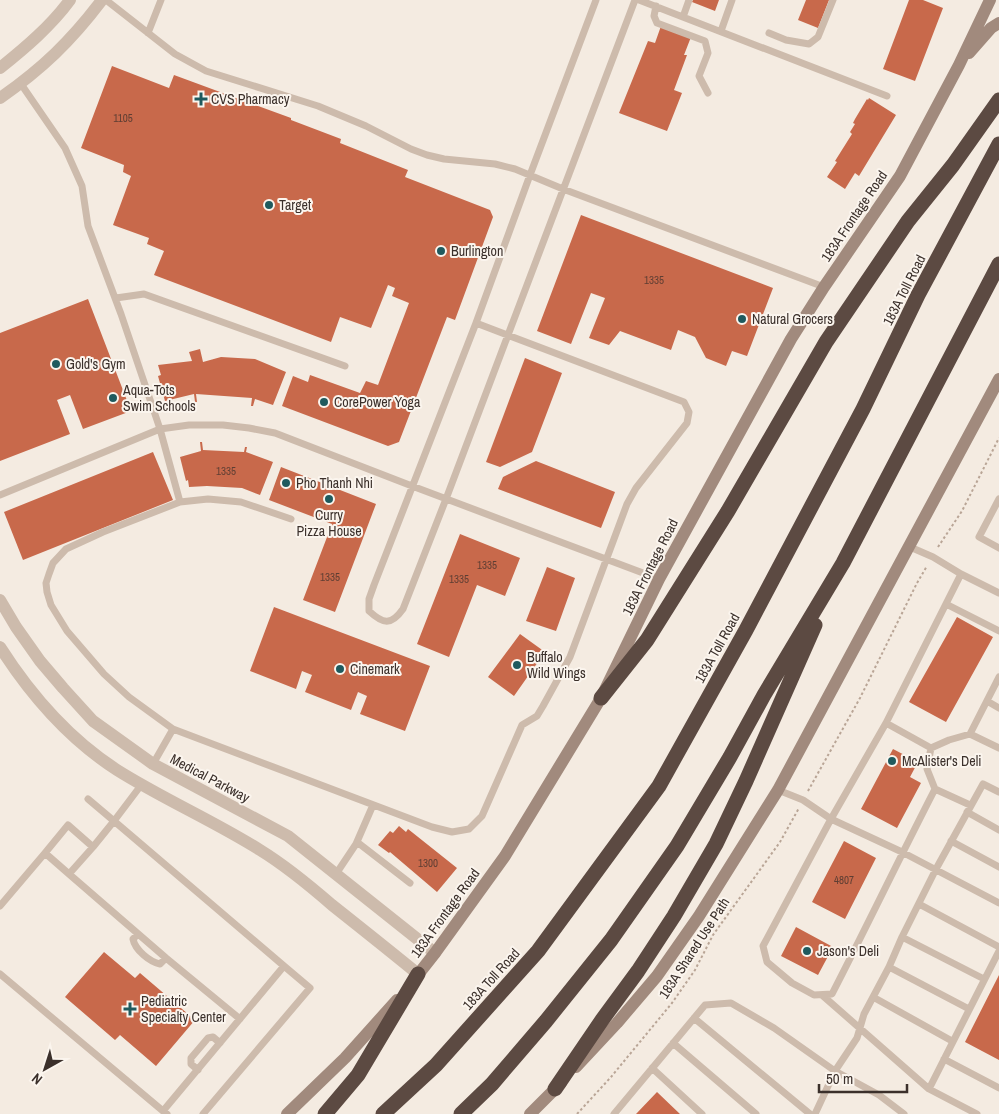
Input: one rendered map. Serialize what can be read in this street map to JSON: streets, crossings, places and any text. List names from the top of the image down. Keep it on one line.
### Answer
{"streets":{"highway":["183A Toll Road"],"main road":["183A Frontage Road"],"street":["Medical Parkway"],"path":["183A Shared Use Path"]},"crossings":[["183A Frontage Road","Medical Parkway"]],"places":{"health":["CVS Pharmacy","Pediatric Specialty Center"],"other":["Target","Burlington","Natural Grocers","Gold's Gym","Aqua-Tots Swim Schools","CorePower Yoga","Pho Thanh Nhi","Curry Pizza House","Buffalo Wild Wings","Cinemark","McAlister's Deli","Jason's Deli"]},"house_numbers":["1105","1335","1335","1335","1335","1335","1300","4807"],"scale_bar":"50 m","north":"bottom left"}
